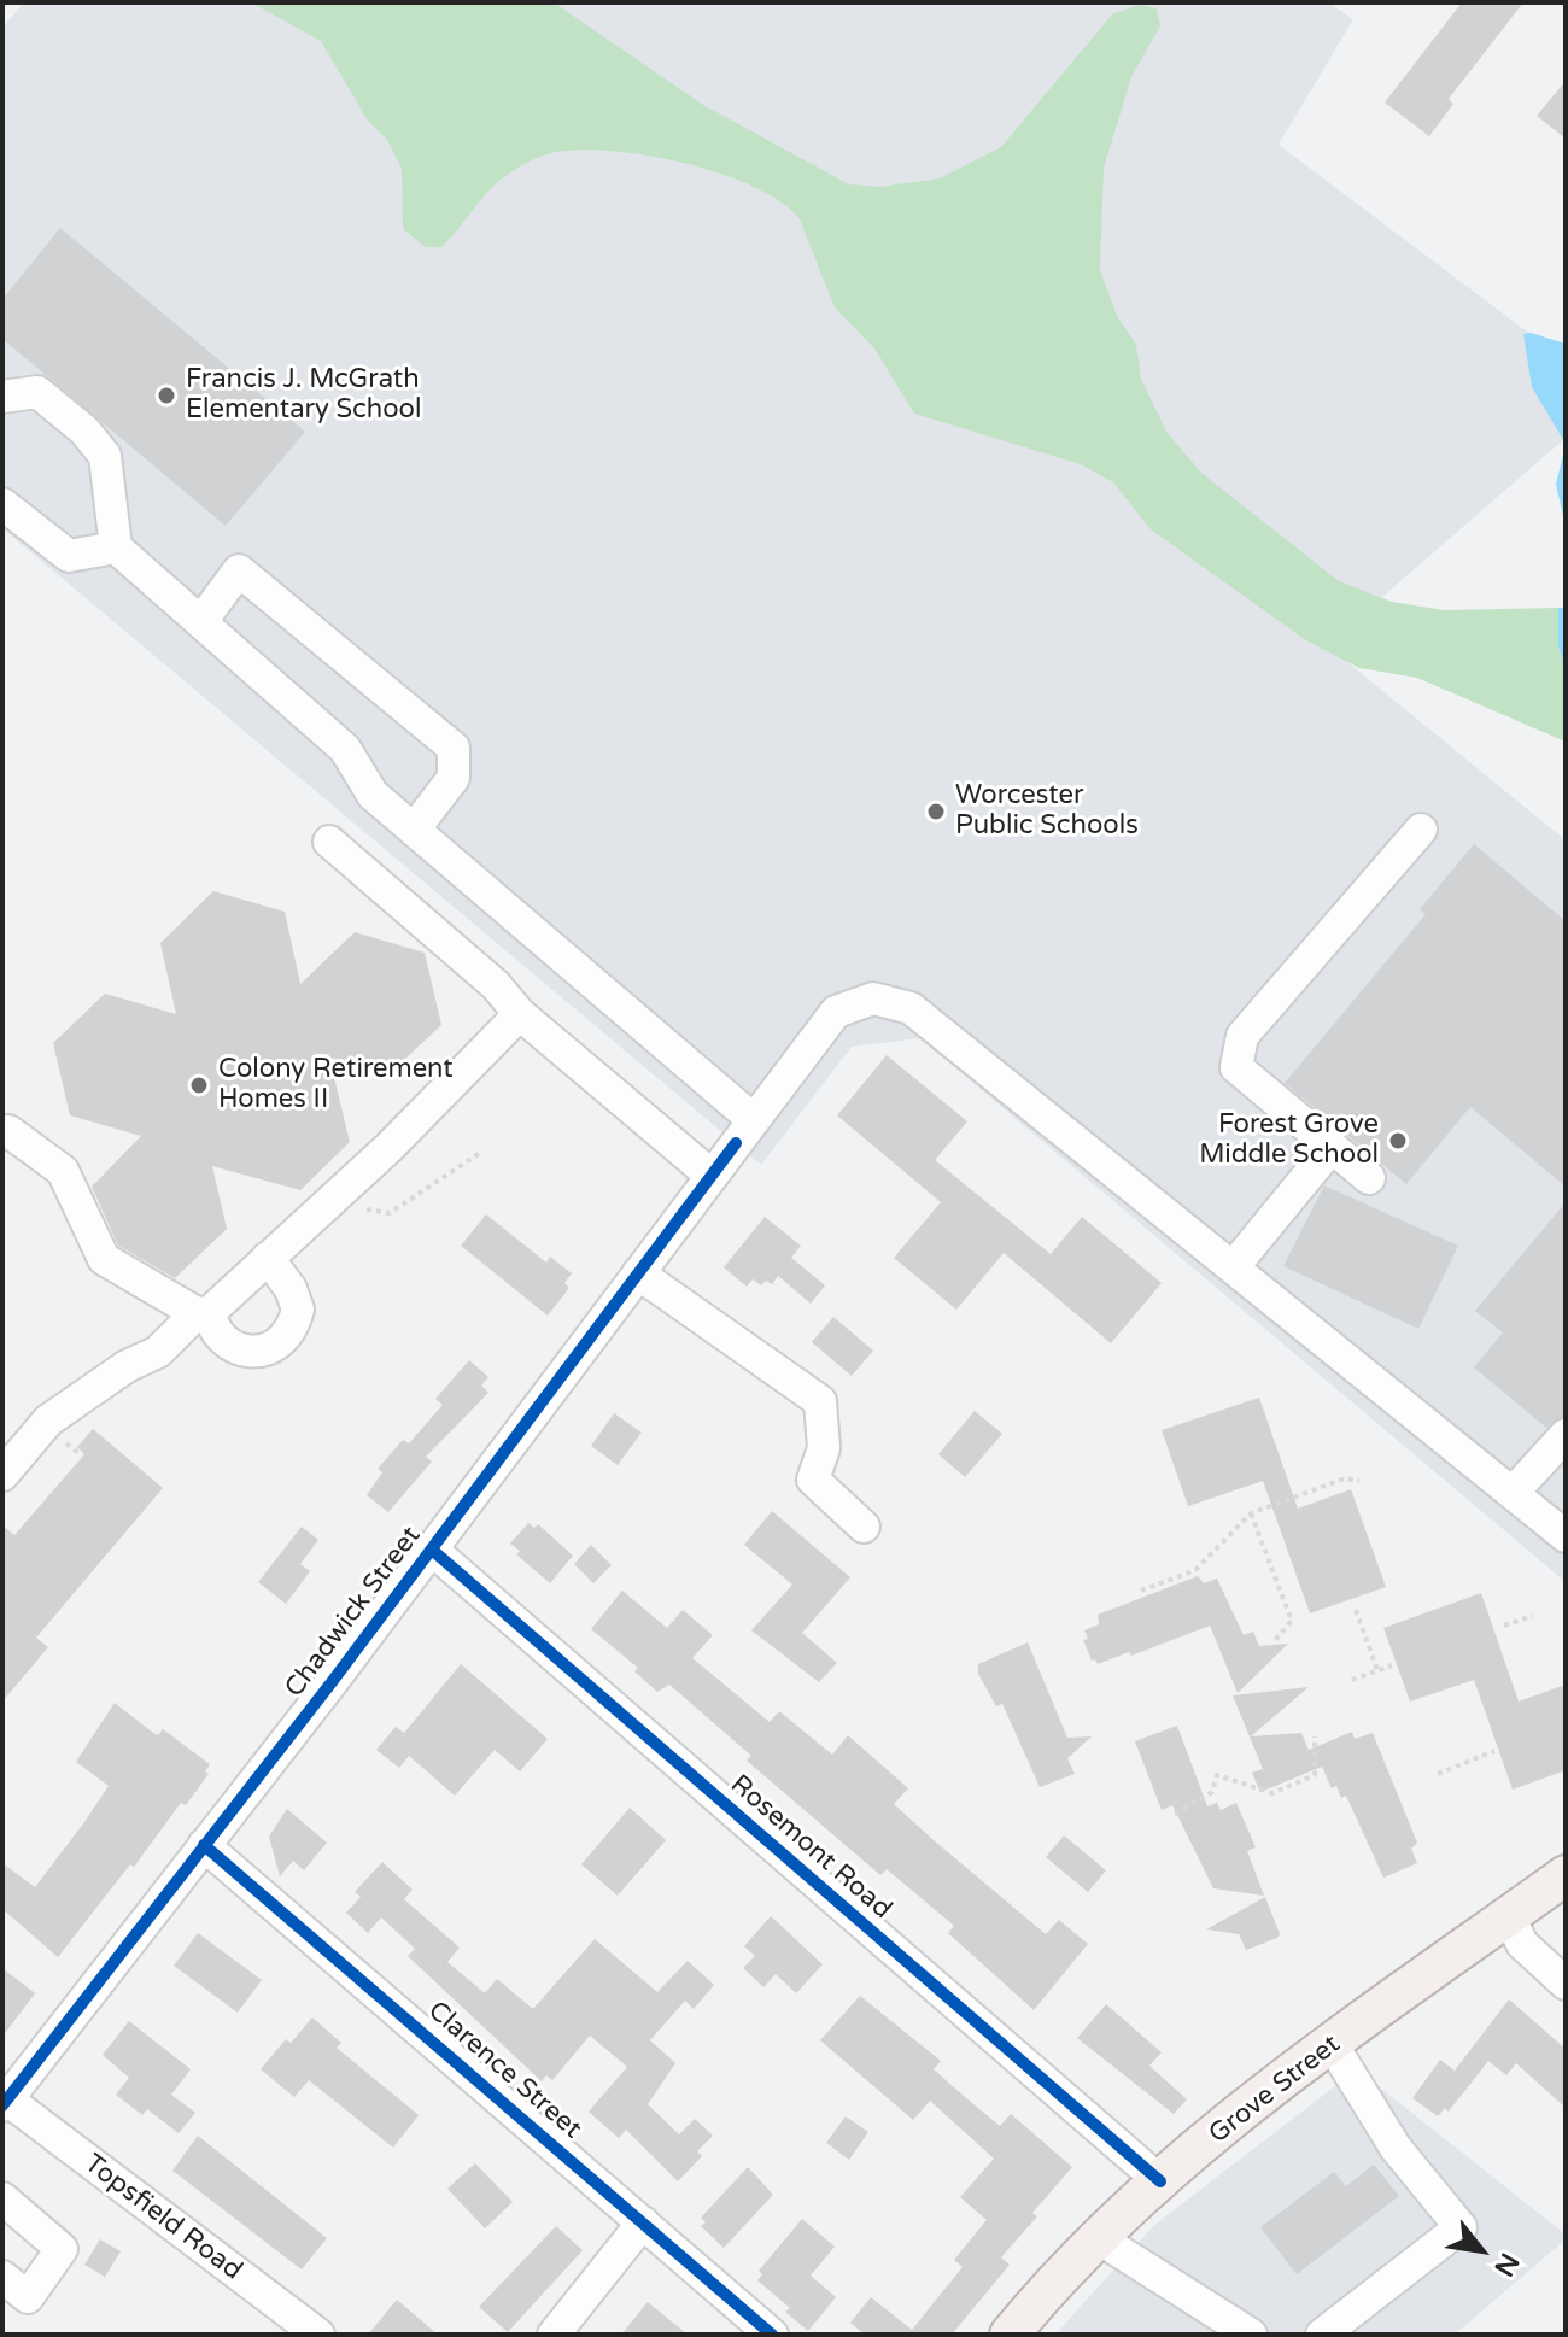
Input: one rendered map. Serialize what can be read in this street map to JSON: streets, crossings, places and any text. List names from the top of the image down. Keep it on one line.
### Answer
{"streets":{"main road":["Grove Street"],"street":["Chadwick Street","Rosemont Road","Clarence Street","Topsfield Road"]},"crossings":[["Chadwick Street","Rosemont Road"],["Chadwick Street","Clarence Street"],["Chadwick Street","Topsfield Road"],["Rosemont Road","Grove Street"]],"places":["Francis J. McGrath Elementary School","Worcester Public Schools","Colony Retirement Homes II","Forest Grove Middle School"],"north":"bottom right"}
